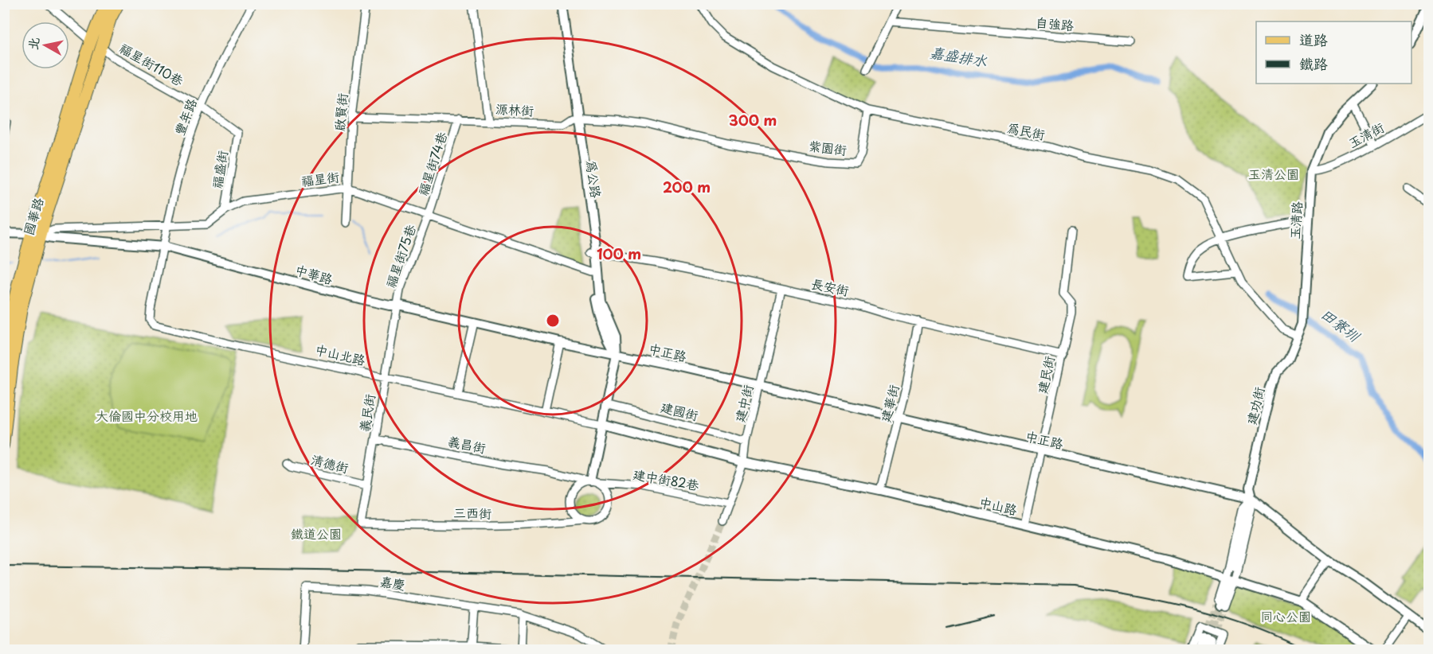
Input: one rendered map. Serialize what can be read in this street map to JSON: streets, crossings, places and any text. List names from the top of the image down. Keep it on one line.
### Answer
{"streets":{"main road":["國華路"],"street":["自強路","福星街110巷","源林街","啟賢街","豐年路","為民街","玉清街","紫園街","福星街74巷","福盛街","福星街","為公路","玉清路","福星街75巷","中華路","長安街","中正路","中山北路","建民街","建中街","建華街","建功街","建國街","義民街","義昌街","清德街","建中街82巷","中山路","三西街","嘉慶"]},"crossings":[["福星街110巷","豐年路"],["福星街110巷","福盛街"],["福星街110巷","國華路"],["源林街","啟賢街"],["源林街","紫園街"],["源林街","福星街74巷"],["源林街","為公路"],["啟賢街","福星街"],["豐年路","福星街"],["豐年路","中華路"],["豐年路","中山北路"],["為民街","紫園街"],["為民街","建功街"],["玉清街","玉清路"],["福星街74巷","福星街"],["福星街74巷","福星街75巷"],["福盛街","福星街"],["福星街","為公路"],["福星街","國華路"],["福星街","福星街75巷"],["福星街","中華路"],["為公路","中華路"],["為公路","長安街"],["為公路","中正路"],["國華路","中華路"],["玉清路","建功街"],["福星街75巷","中華路"],["福星街75巷","義民街"],["中華路","中正路"],["中華路","中山北路"],["中華路","義民街"],["長安街","建民街"],["長安街","建中街"],["長安街","建華街"],["中正路","建民街"],["中正路","建中街"],["中正路","建華街"],["中正路","建功街"],["中山北路","義民街"],["中山北路","中山路"],["建民街","中山路"],["建中街","建國街"],["建中街","建中街82巷"],["建中街","中山路"],["建華街","中山路"],["義民街","義昌街"],["義民街","清德街"],["義民街","三西街"],["義昌街","建中街82巷"],["義昌街","三西街"],["建中街82巷","三西街"]],"water":["嘉盛排水","田寮圳"],"parks":["玉清公園","大倫國中分校用地","鐵道公園","同心公園"],"legend":["道路","鐵路"],"north":"left","rings":["300 m","200 m","100 m"]}
